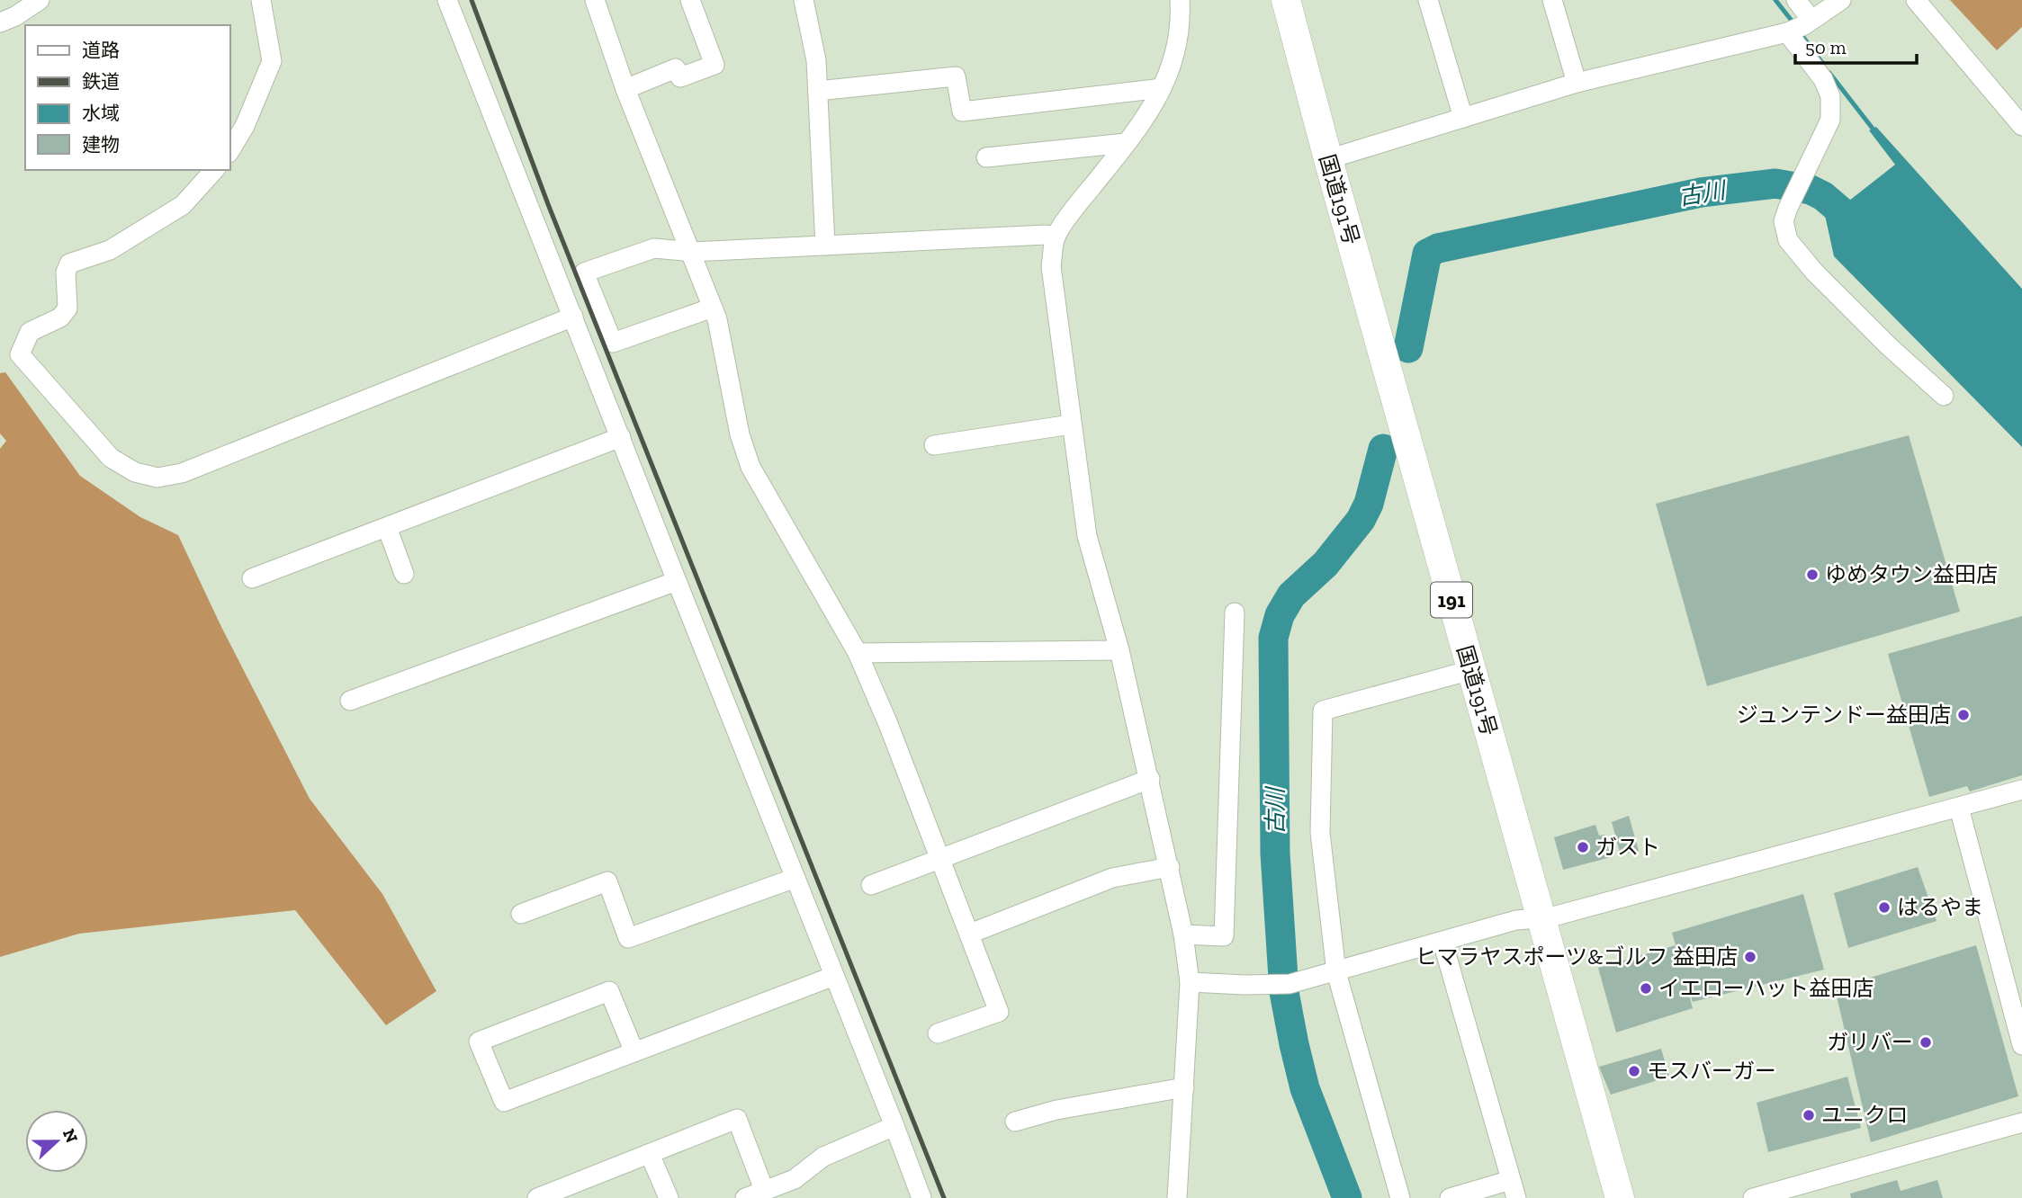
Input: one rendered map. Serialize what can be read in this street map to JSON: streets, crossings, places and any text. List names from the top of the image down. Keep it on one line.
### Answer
{"streets":{"highway":["国道191号","191"]},"water":["古川"],"places":["ゆめタウン益田店","ジュンテンドー益田店","ガスト","はるやま","ヒマラヤスポーツ&ゴルフ 益田店","イエローハット益田店","ガリバー","モスバーガー","ユニクロ"],"legend":["道路","鉄道","水域","建物"],"scale_bar":"50 m","north":"right"}
